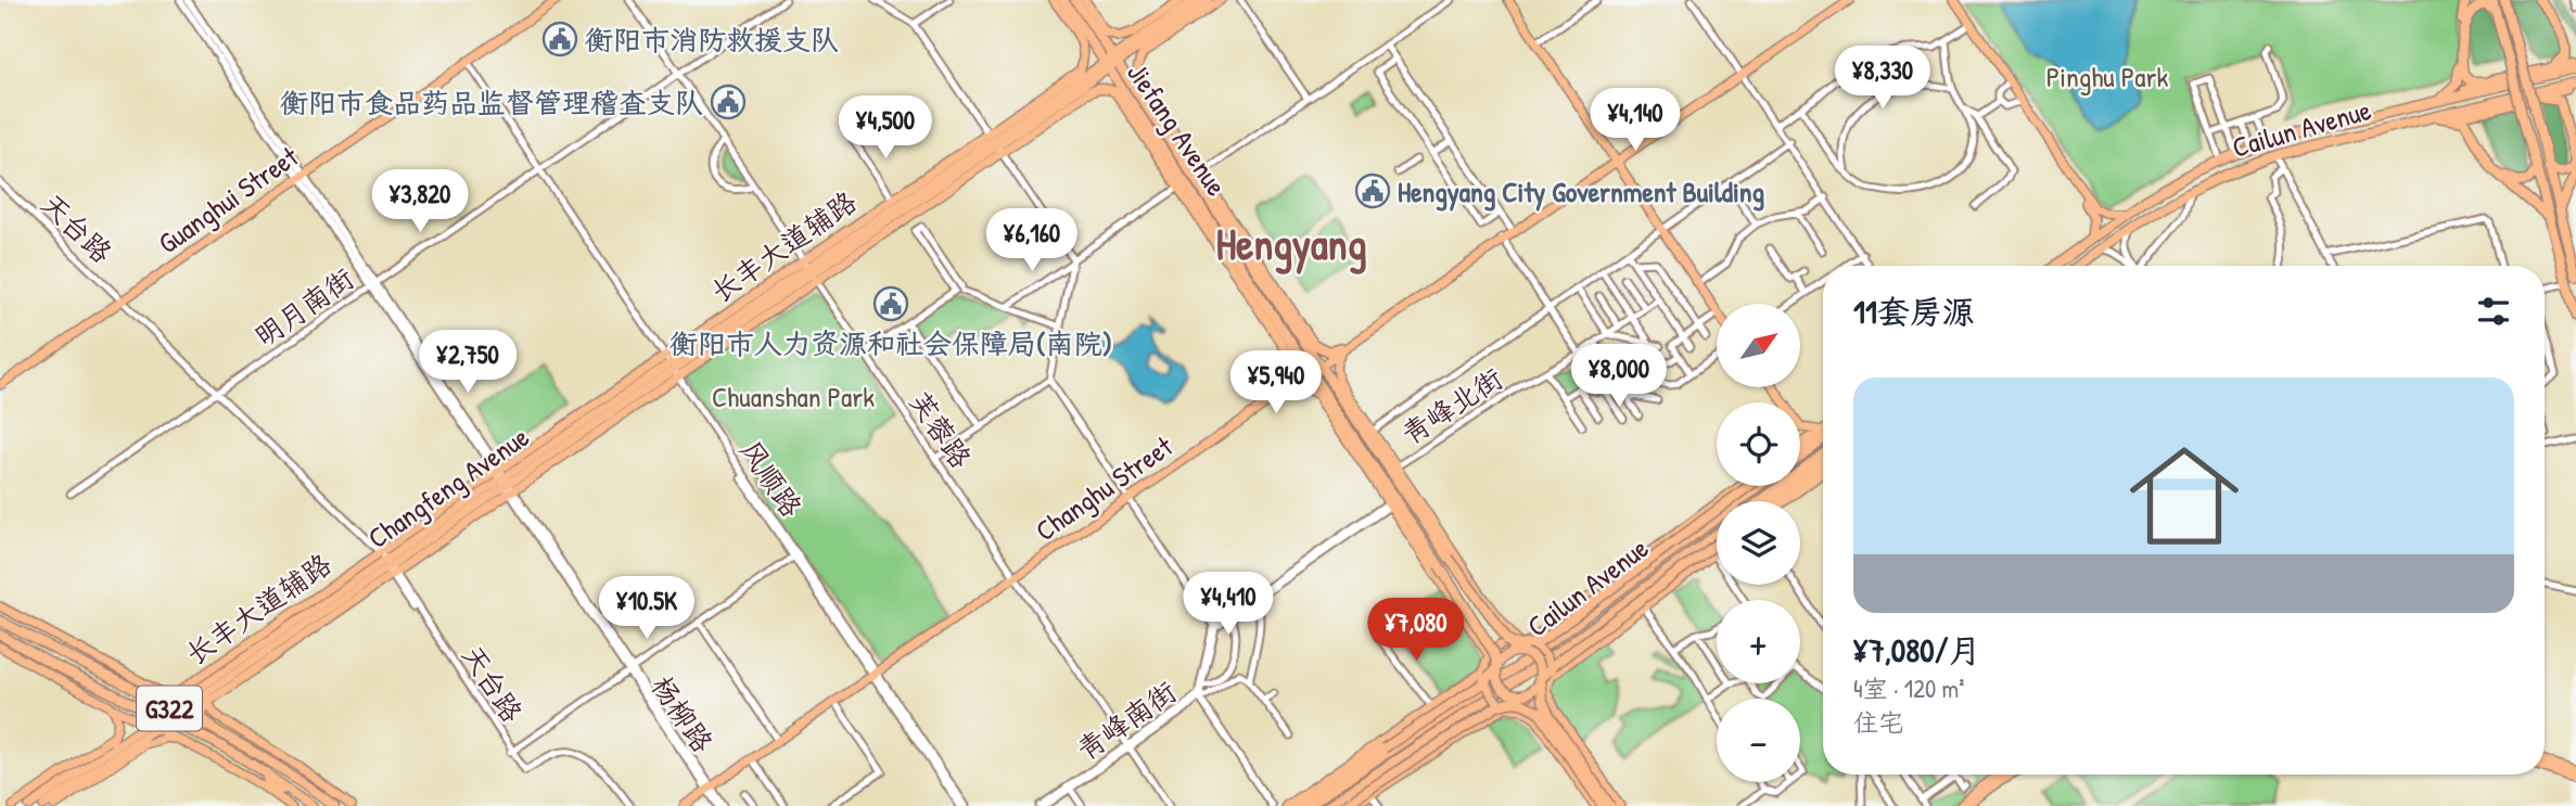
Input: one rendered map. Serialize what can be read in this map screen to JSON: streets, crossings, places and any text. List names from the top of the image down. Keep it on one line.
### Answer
{"streets":{"highway":["Cailun Avenue","Jiefang Avenue","G322"],"main road":["Guanghui Street","长丰大道辅路","Changfeng Avenue","Changhu Street"],"street":["天台路","明月南街","青峰北街","芙蓉路","风顺路","杨柳路","青峰南街"]},"crossings":[["Jiefang Avenue","青峰北街"],["Jiefang Avenue","Changfeng Avenue"],["Jiefang Avenue","Changhu Street"],["Guanghui Street","天台路"],["Guanghui Street","风顺路"],["Guanghui Street","杨柳路"],["天台路","长丰大道辅路"],["天台路","明月南街"],["天台路","Changfeng Avenue"],["长丰大道辅路","芙蓉路"],["长丰大道辅路","风顺路"],["长丰大道辅路","Changfeng Avenue"],["长丰大道辅路","杨柳路"],["明月南街","芙蓉路"],["明月南街","风顺路"],["明月南街","杨柳路"],["芙蓉路","Changfeng Avenue"],["芙蓉路","Changhu Street"],["芙蓉路","青峰南街"],["风顺路","Changfeng Avenue"],["风顺路","Changhu Street"],["Changfeng Avenue","G322"],["Changfeng Avenue","杨柳路"],["Changhu Street","杨柳路"]],"districts":["Hengyang"],"parks":["Pinghu Park","Chuanshan Park"],"places":{"public building":["衡阳市消防救援支队","衡阳市食品药品监督管理稽查支队","Hengyang City Government Building","衡阳市人力资源和社会保障局(南院)"]},"north":"top right","page":{"price":["¥8,330","¥4,140","¥4,500","¥3,820","¥6,160","¥2,750","¥8,000","¥5,940","¥4,410","¥10.5K","¥7,080"],"heading":"11套房源","map_buttons":["+","−"],"list":[{"name":"¥7,080/月","note":"4室 · 120 m² · 住宅"}]}}
